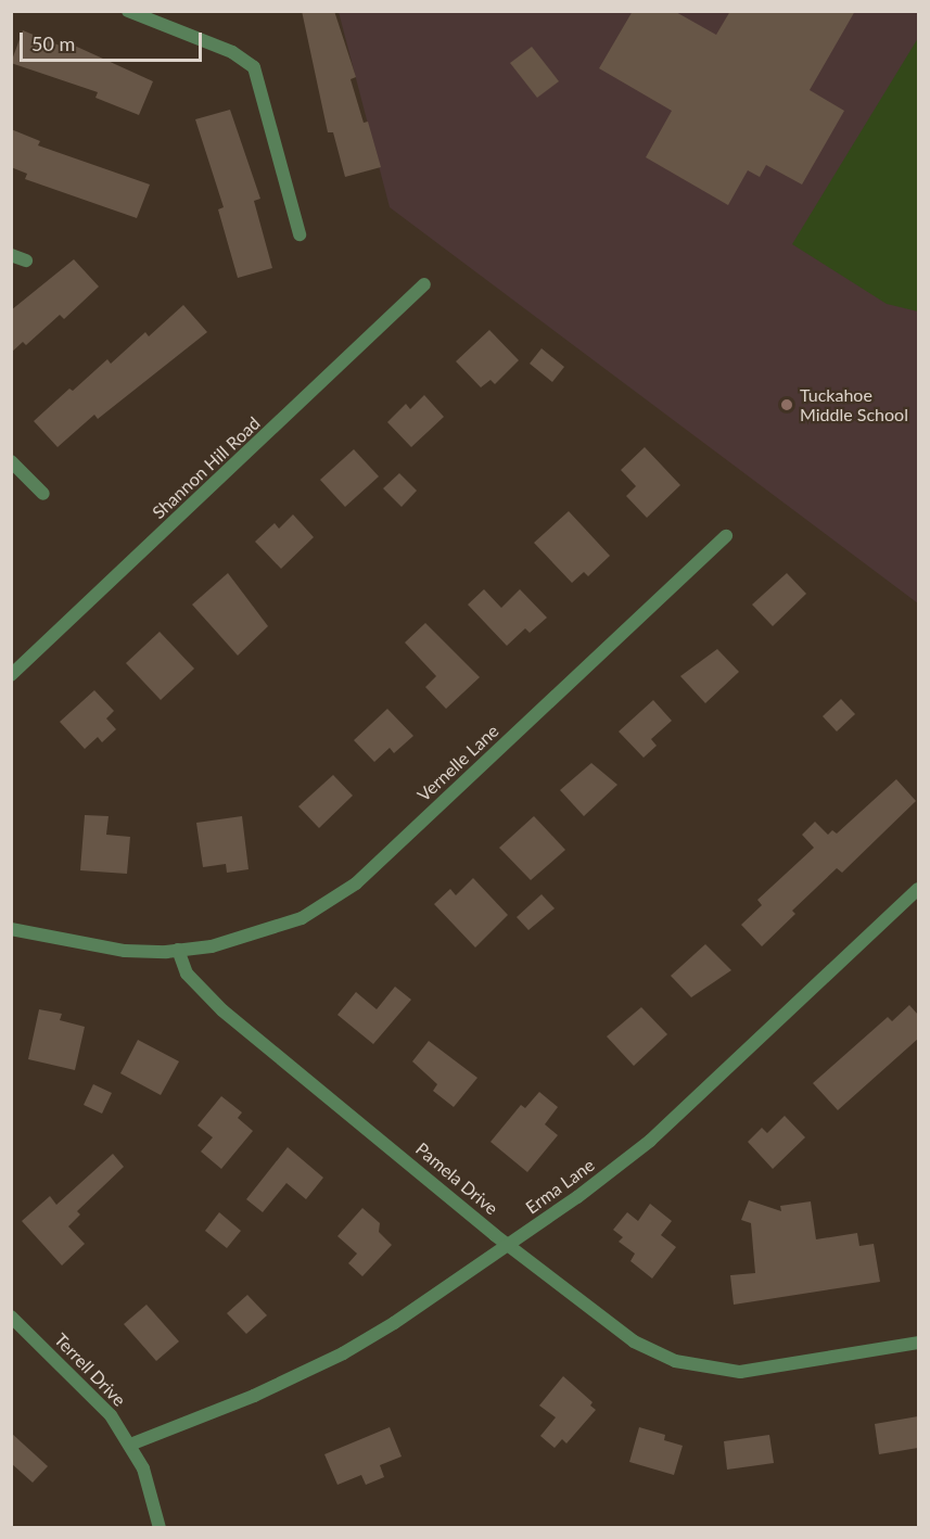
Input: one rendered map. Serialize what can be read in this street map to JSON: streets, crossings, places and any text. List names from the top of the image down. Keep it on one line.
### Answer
{"streets":{"street":["Shannon Hill Road","Vernelle Lane","Pamela Drive","Erma Lane","Terrell Drive"]},"crossings":[["Vernelle Lane","Pamela Drive"],["Pamela Drive","Erma Lane"],["Erma Lane","Terrell Drive"]],"places":["Tuckahoe Middle School"],"scale_bar":"50 m"}
